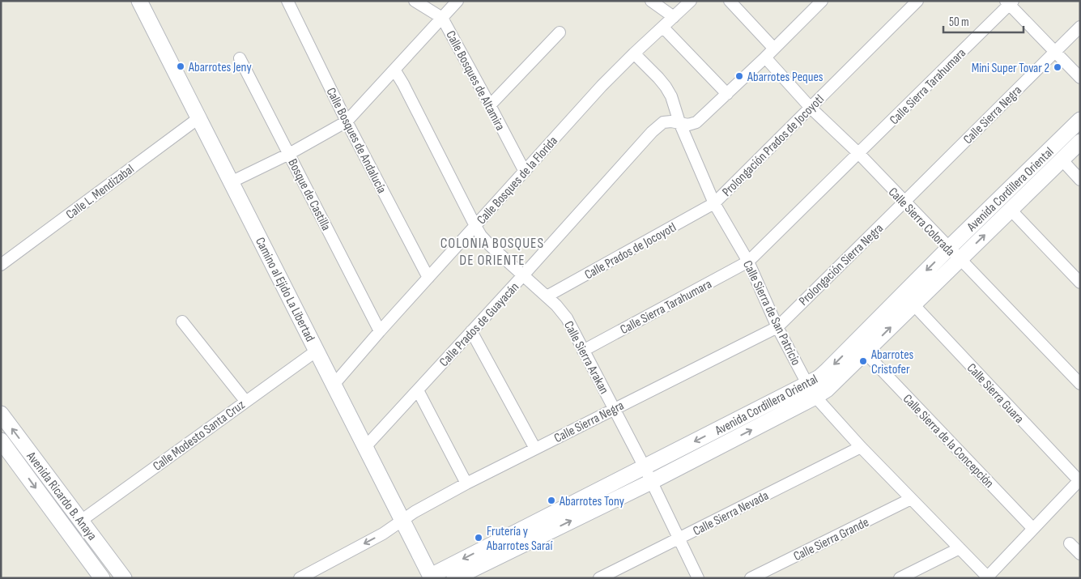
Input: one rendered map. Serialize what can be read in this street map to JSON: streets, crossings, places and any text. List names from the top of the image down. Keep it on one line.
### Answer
{"streets":{"street":["Calle Bosques de Altamira","Calle Sierra Tarahumara","Calle Sierra Negra","Calle Bosques de Andalucía","Prolongación Prados de Jocoyotl","Calle Bosques de la Florida","Avenida Cordillera Oriental","Calle L. Mendizabal","Bosque de Castilla","Calle Sierra Colorada","Calle Prados de Jocoyotl","Prolongación Sierra Negra","Camino al Ejido La Libertad","Calle Sierra de San Patricio","Calle Prados de Guayacán","Calle Sierra Arakan","Calle Sierra Guara","Calle Modesto Santa Cruz","Calle Sierra de la Concepción","Avenida Ricardo B. Anaya","Calle Sierra Nevada","Calle Sierra Grande"]},"crossings":[["Calle Bosques de Altamira","Calle Bosques de la Florida"],["Calle Sierra Tarahumara","Calle Sierra Colorada"],["Calle Sierra Tarahumara","Calle Sierra de San Patricio"],["Calle Sierra Tarahumara","Calle Sierra Arakan"],["Calle Sierra Negra","Calle Sierra Colorada"],["Calle Sierra Negra","Prolongación Sierra Negra"],["Calle Sierra Negra","Camino al Ejido La Libertad"],["Calle Sierra Negra","Calle Sierra de San Patricio"],["Calle Sierra Negra","Calle Sierra Arakan"],["Calle Bosques de Andalucía","Calle Bosques de la Florida"],["Prolongación Prados de Jocoyotl","Calle Sierra Colorada"],["Prolongación Prados de Jocoyotl","Calle Prados de Jocoyotl"],["Prolongación Prados de Jocoyotl","Calle Sierra de San Patricio"],["Calle Bosques de la Florida","Bosque de Castilla"],["Calle Bosques de la Florida","Camino al Ejido La Libertad"],["Calle Bosques de la Florida","Calle Sierra de San Patricio"],["Calle Bosques de la Florida","Calle Sierra Arakan"],["Avenida Cordillera Oriental","Calle Sierra Colorada"],["Avenida Cordillera Oriental","Camino al Ejido La Libertad"],["Avenida Cordillera Oriental","Calle Sierra de San Patricio"],["Avenida Cordillera Oriental","Calle Sierra Arakan"],["Avenida Cordillera Oriental","Calle Sierra Guara"],["Avenida Cordillera Oriental","Calle Sierra de la Concepción"],["Calle L. Mendizabal","Camino al Ejido La Libertad"],["Calle Sierra Colorada","Prolongación Sierra Negra"],["Calle Sierra Colorada","Calle Prados de Guayacán"],["Calle Prados de Jocoyotl","Calle Sierra de San Patricio"],["Calle Prados de Jocoyotl","Calle Sierra Arakan"],["Prolongación Sierra Negra","Calle Sierra de San Patricio"],["Camino al Ejido La Libertad","Calle Prados de Guayacán"],["Camino al Ejido La Libertad","Calle Modesto Santa Cruz"],["Calle Sierra de San Patricio","Calle Prados de Guayacán"],["Calle Sierra de San Patricio","Calle Sierra Nevada"],["Calle Sierra de San Patricio","Calle Sierra Grande"],["Calle Prados de Guayacán","Calle Sierra Arakan"],["Calle Sierra Arakan","Calle Sierra Nevada"],["Calle Modesto Santa Cruz","Avenida Ricardo B. Anaya"]],"districts":["COLONIA BOSQUES DE ORIENTE"],"places":["Abarrotes Jeny","Mini Super Tovar 2","Abarrotes Peques","Abarrotes Cristofer","Abarrotes Tony","Frutería y Abarrotes Saraí"],"scale_bar":"50 m"}
